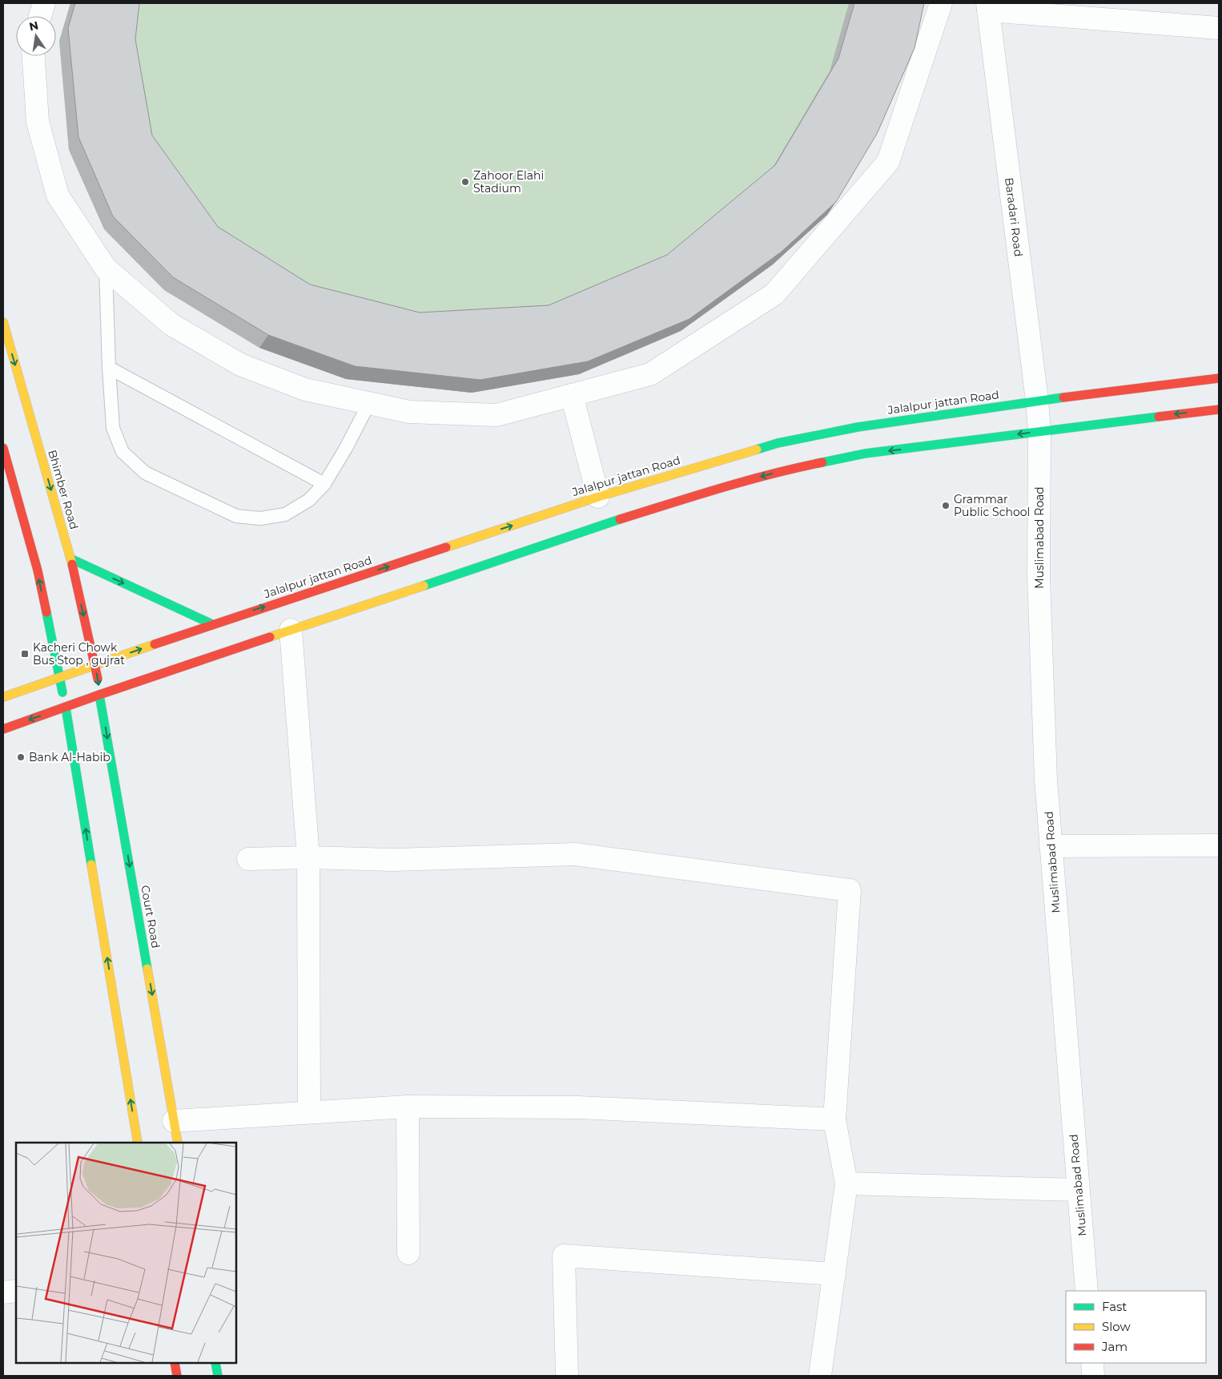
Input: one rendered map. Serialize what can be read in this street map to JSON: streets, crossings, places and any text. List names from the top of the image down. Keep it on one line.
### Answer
{"streets":{"main road":["Jalalpur jattan Road","Bhimber Road","Court Road"],"street":["Baradari Road","Muslimabad Road"]},"crossings":[["Baradari Road","Jalalpur jattan Road"],["Baradari Road","Muslimabad Road"],["Jalalpur jattan Road","Bhimber Road"],["Jalalpur jattan Road","Court Road"],["Bhimber Road","Court Road"]],"places":{"other":["Zahoor Elahi Stadium","Grammar Public School","Bank Al-Habib"],"transit":["Kacheri Chowk Bus Stop , gujrat"]},"legend":["Fast","Slow","Jam"],"north":"top"}
